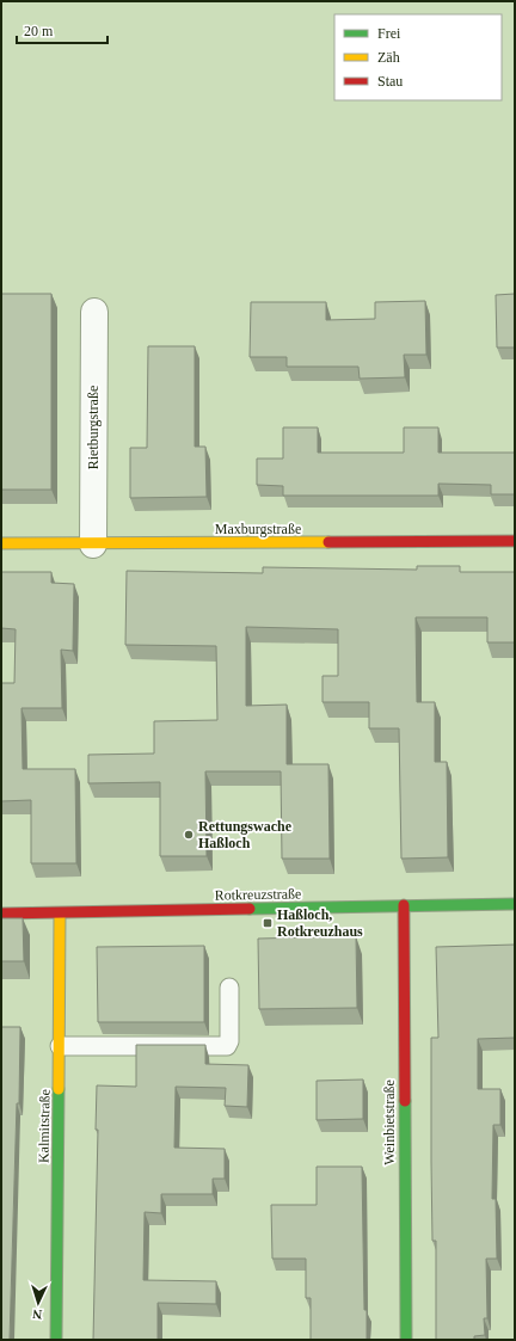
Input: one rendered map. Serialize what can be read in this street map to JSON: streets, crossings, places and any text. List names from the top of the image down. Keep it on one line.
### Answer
{"streets":{"street":["Rietburgstraße","Maxburgstraße","Rotkreuzstraße","Weinbietstraße","Kalmitstraße"]},"crossings":[["Rietburgstraße","Maxburgstraße"],["Rotkreuzstraße","Weinbietstraße"],["Rotkreuzstraße","Kalmitstraße"]],"places":{"other":["Rettungswache Haßloch"],"transit":["Haßloch, Rotkreuzhaus"]},"legend":["Frei","Zäh","Stau"],"scale_bar":"20 m","north":"bottom"}
